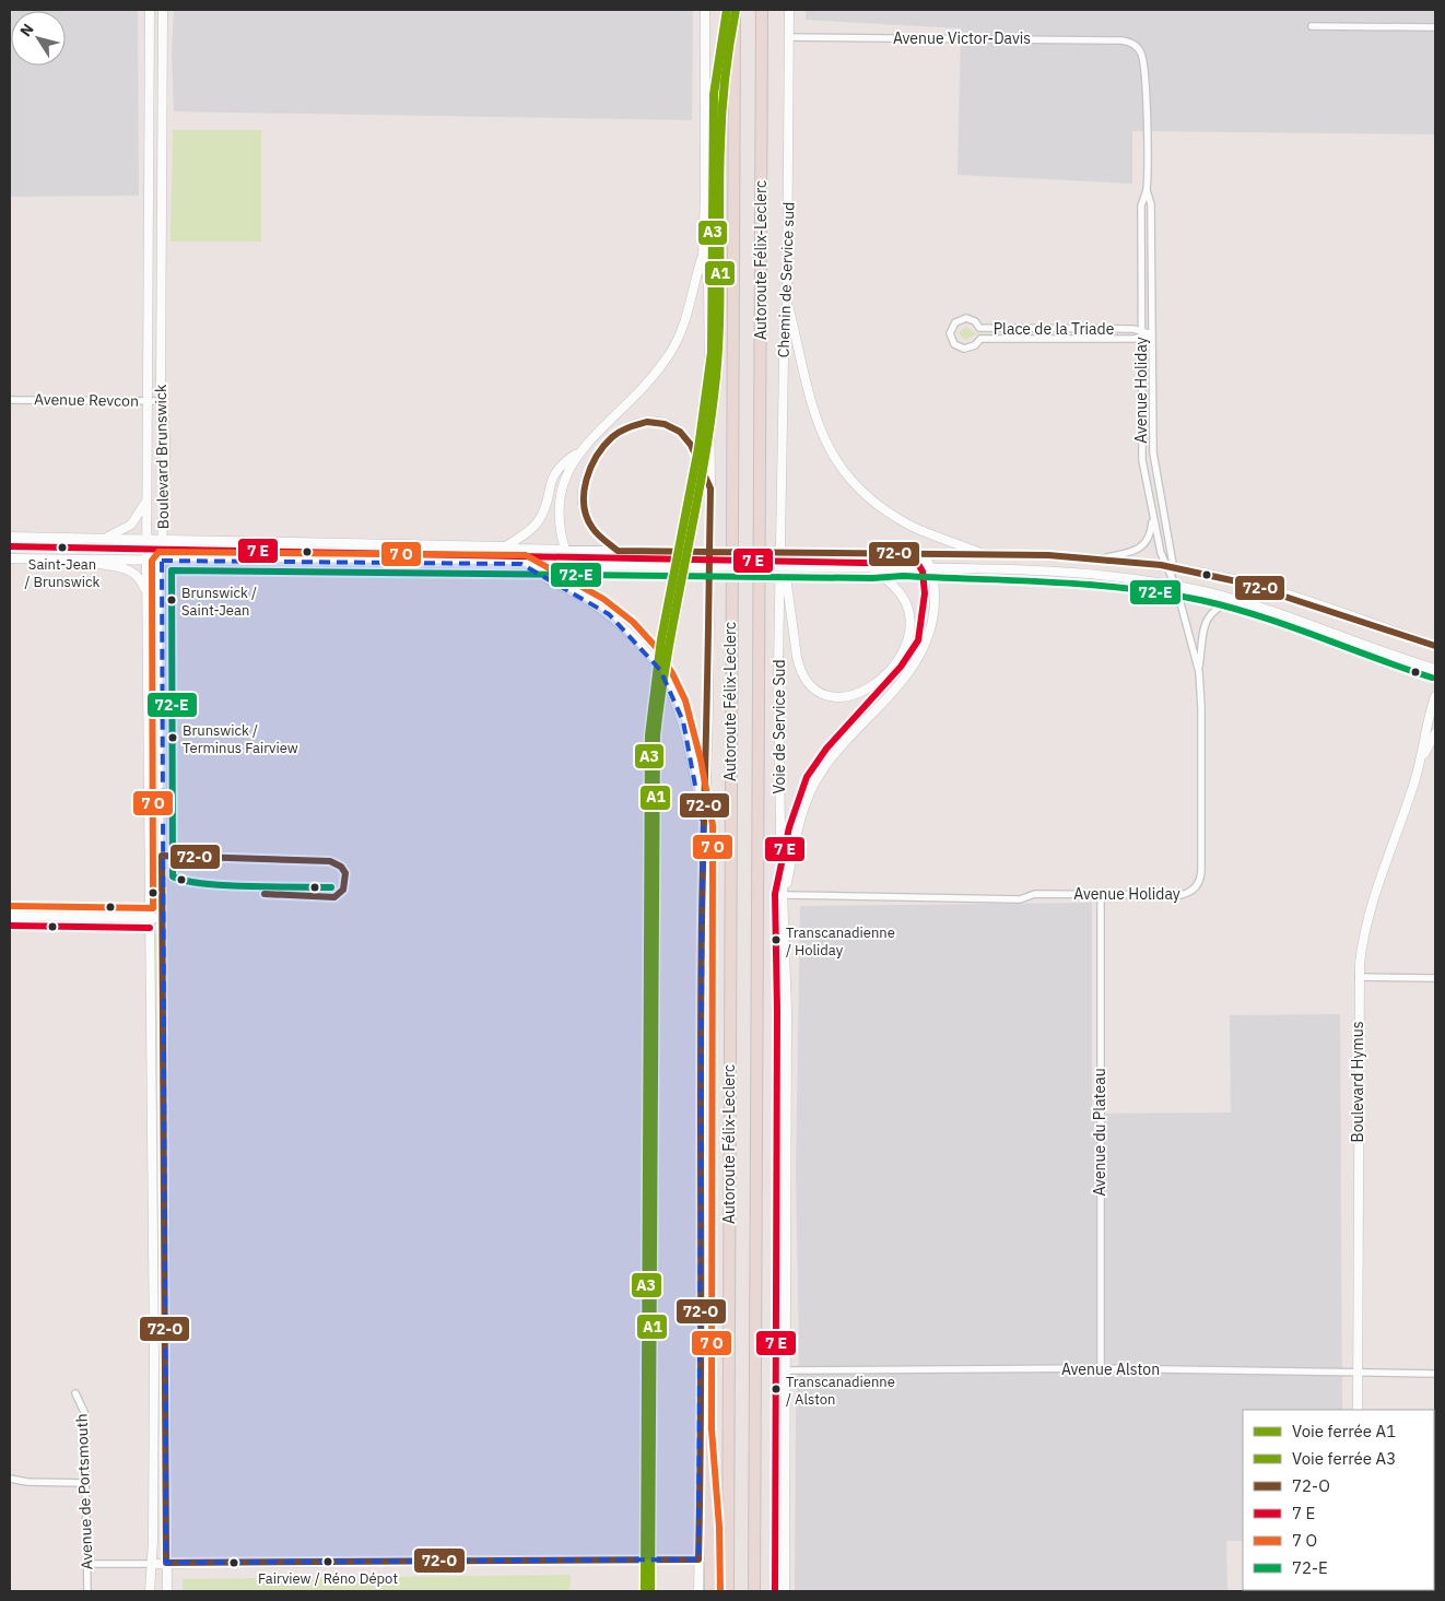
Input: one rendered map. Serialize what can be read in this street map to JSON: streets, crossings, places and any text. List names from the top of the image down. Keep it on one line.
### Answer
{"streets":{"highway":["Autoroute Félix-Leclerc"],"main road":["Chemin de Service sud","Boulevard Brunswick","Voie de Service Sud","Boulevard Hymus"],"street":["Avenue Victor-Davis","Place de la Triade","Avenue Holiday","Avenue Revcon","Avenue du Plateau","Avenue Alston","Avenue de Portsmouth"]},"crossings":[["Avenue Victor-Davis","Chemin de Service sud"],["Avenue Victor-Davis","Avenue Holiday"],["Chemin de Service sud","Voie de Service Sud"],["Place de la Triade","Avenue Holiday"],["Avenue Holiday","Voie de Service Sud"],["Avenue Holiday","Avenue du Plateau"],["Avenue Revcon","Boulevard Brunswick"],["Voie de Service Sud","Avenue Alston"],["Boulevard Hymus","Avenue Alston"],["Avenue du Plateau","Avenue Alston"]],"places":["Saint-Jean / Brunswick","Brunswick / Saint-Jean","Brunswick / Terminus Fairview","Transcanadienne / Holiday","Transcanadienne / Alston","Fairview / Réno Dépot"],"lines":["rail line A1","rail line A3","transit line 72-O","transit line 72-E"],"legend":["Voie ferrée A1","Voie ferrée A3","72-O","7 E","7 O","72-E"],"north":"top left"}
